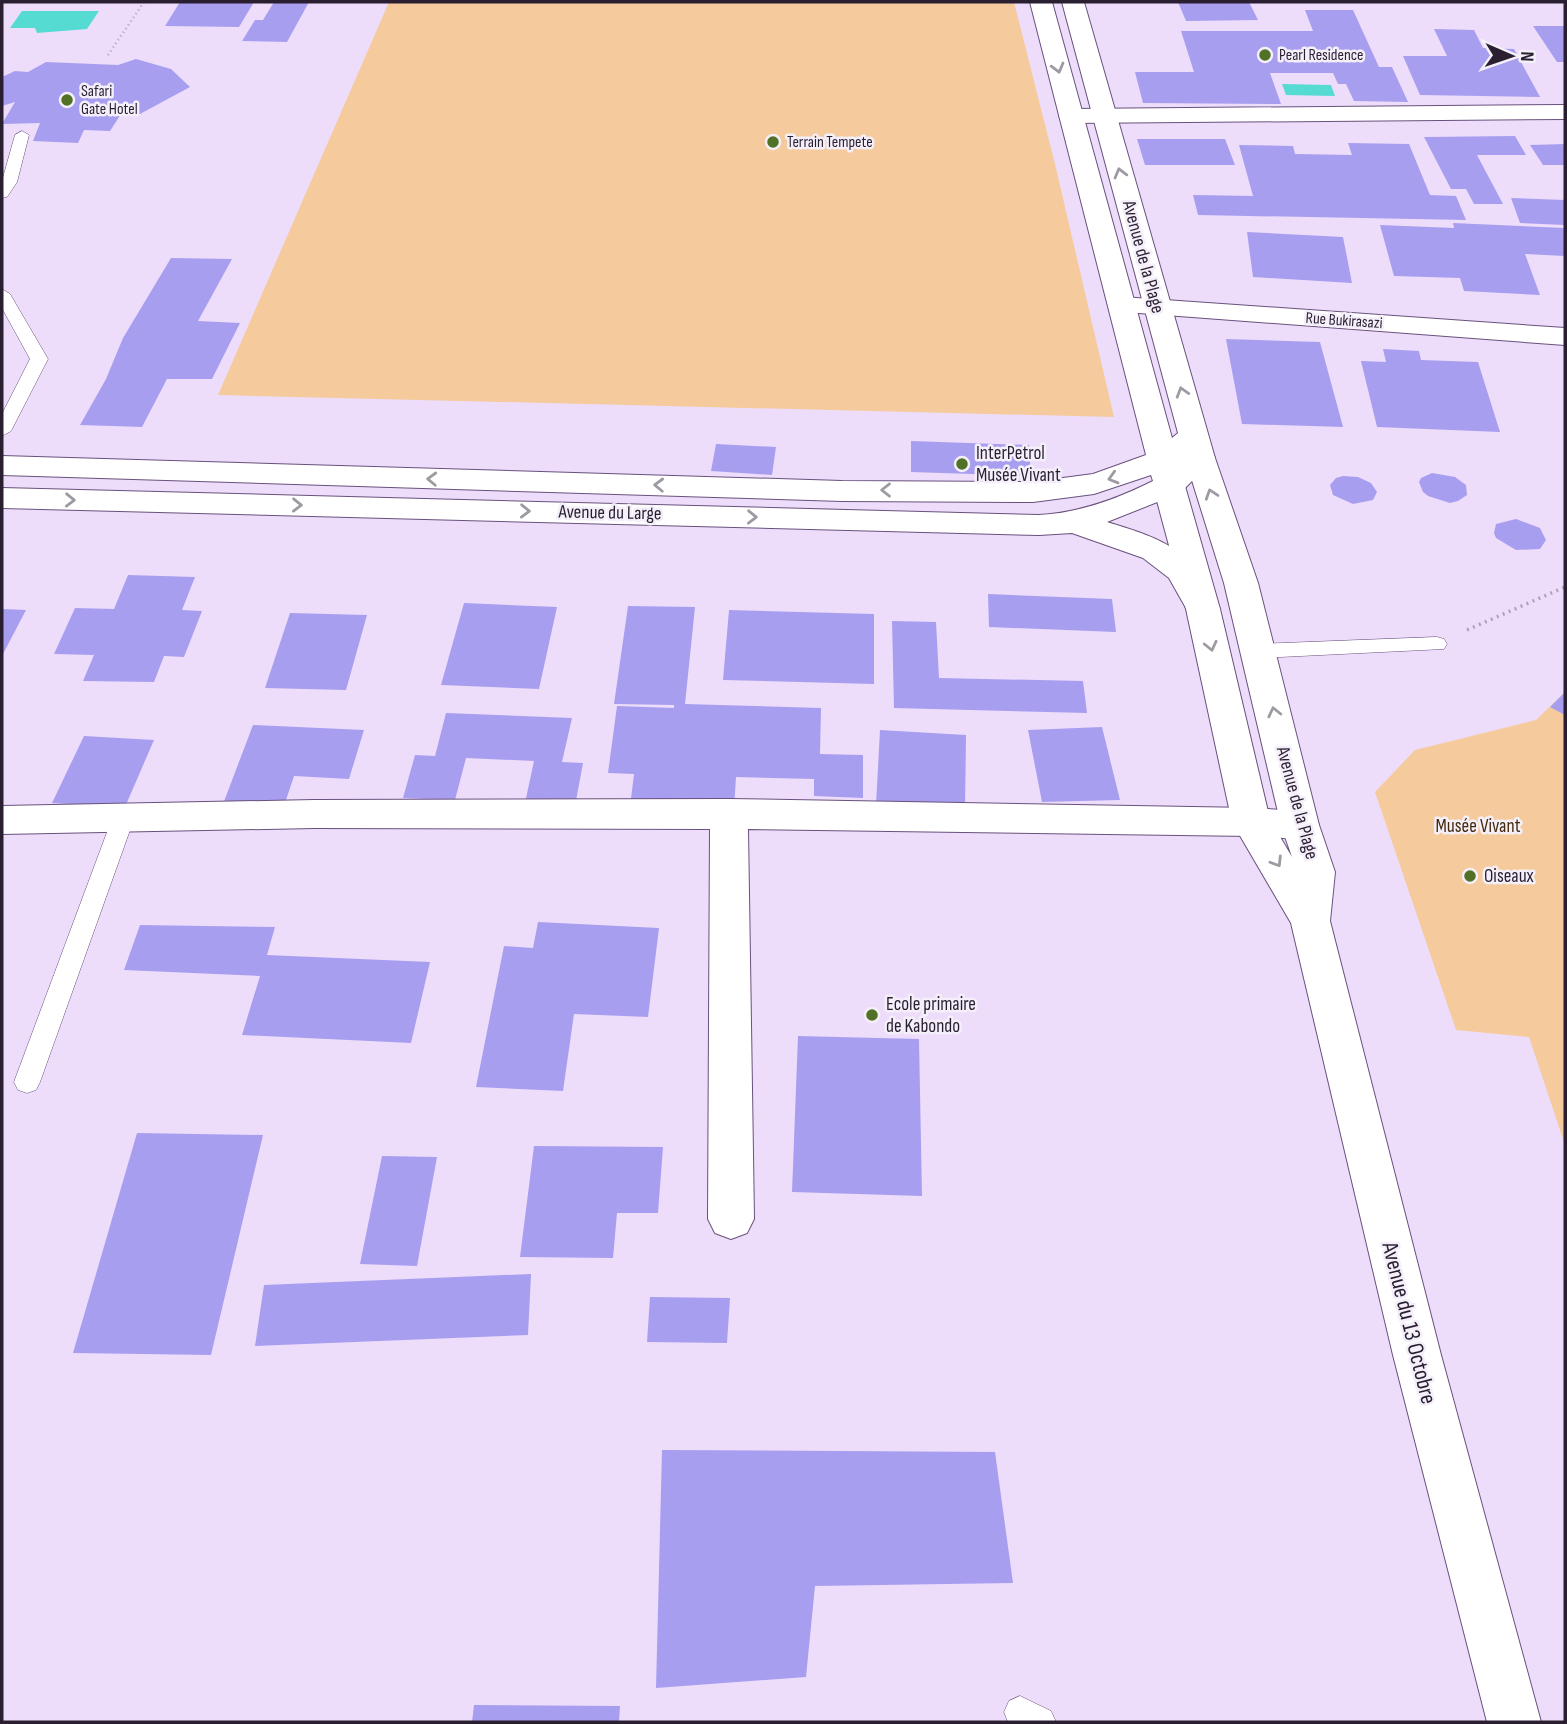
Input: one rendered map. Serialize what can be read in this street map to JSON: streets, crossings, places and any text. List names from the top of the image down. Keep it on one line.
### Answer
{"streets":{"main road":["Avenue de la Plage","Rue Bukirasazi","Avenue du Large","Avenue du 13 Octobre"]},"crossings":[["Avenue de la Plage","Rue Bukirasazi"],["Avenue de la Plage","Avenue du Large"],["Avenue de la Plage","Avenue du 13 Octobre"]],"parks":["Musée Vivant"],"places":["Pearl Residence","Safari Gate Hotel","Terrain Tempete","InterPetrol Musée Vivant","Oiseaux","Ecole primaire de Kabondo"],"north":"right"}
